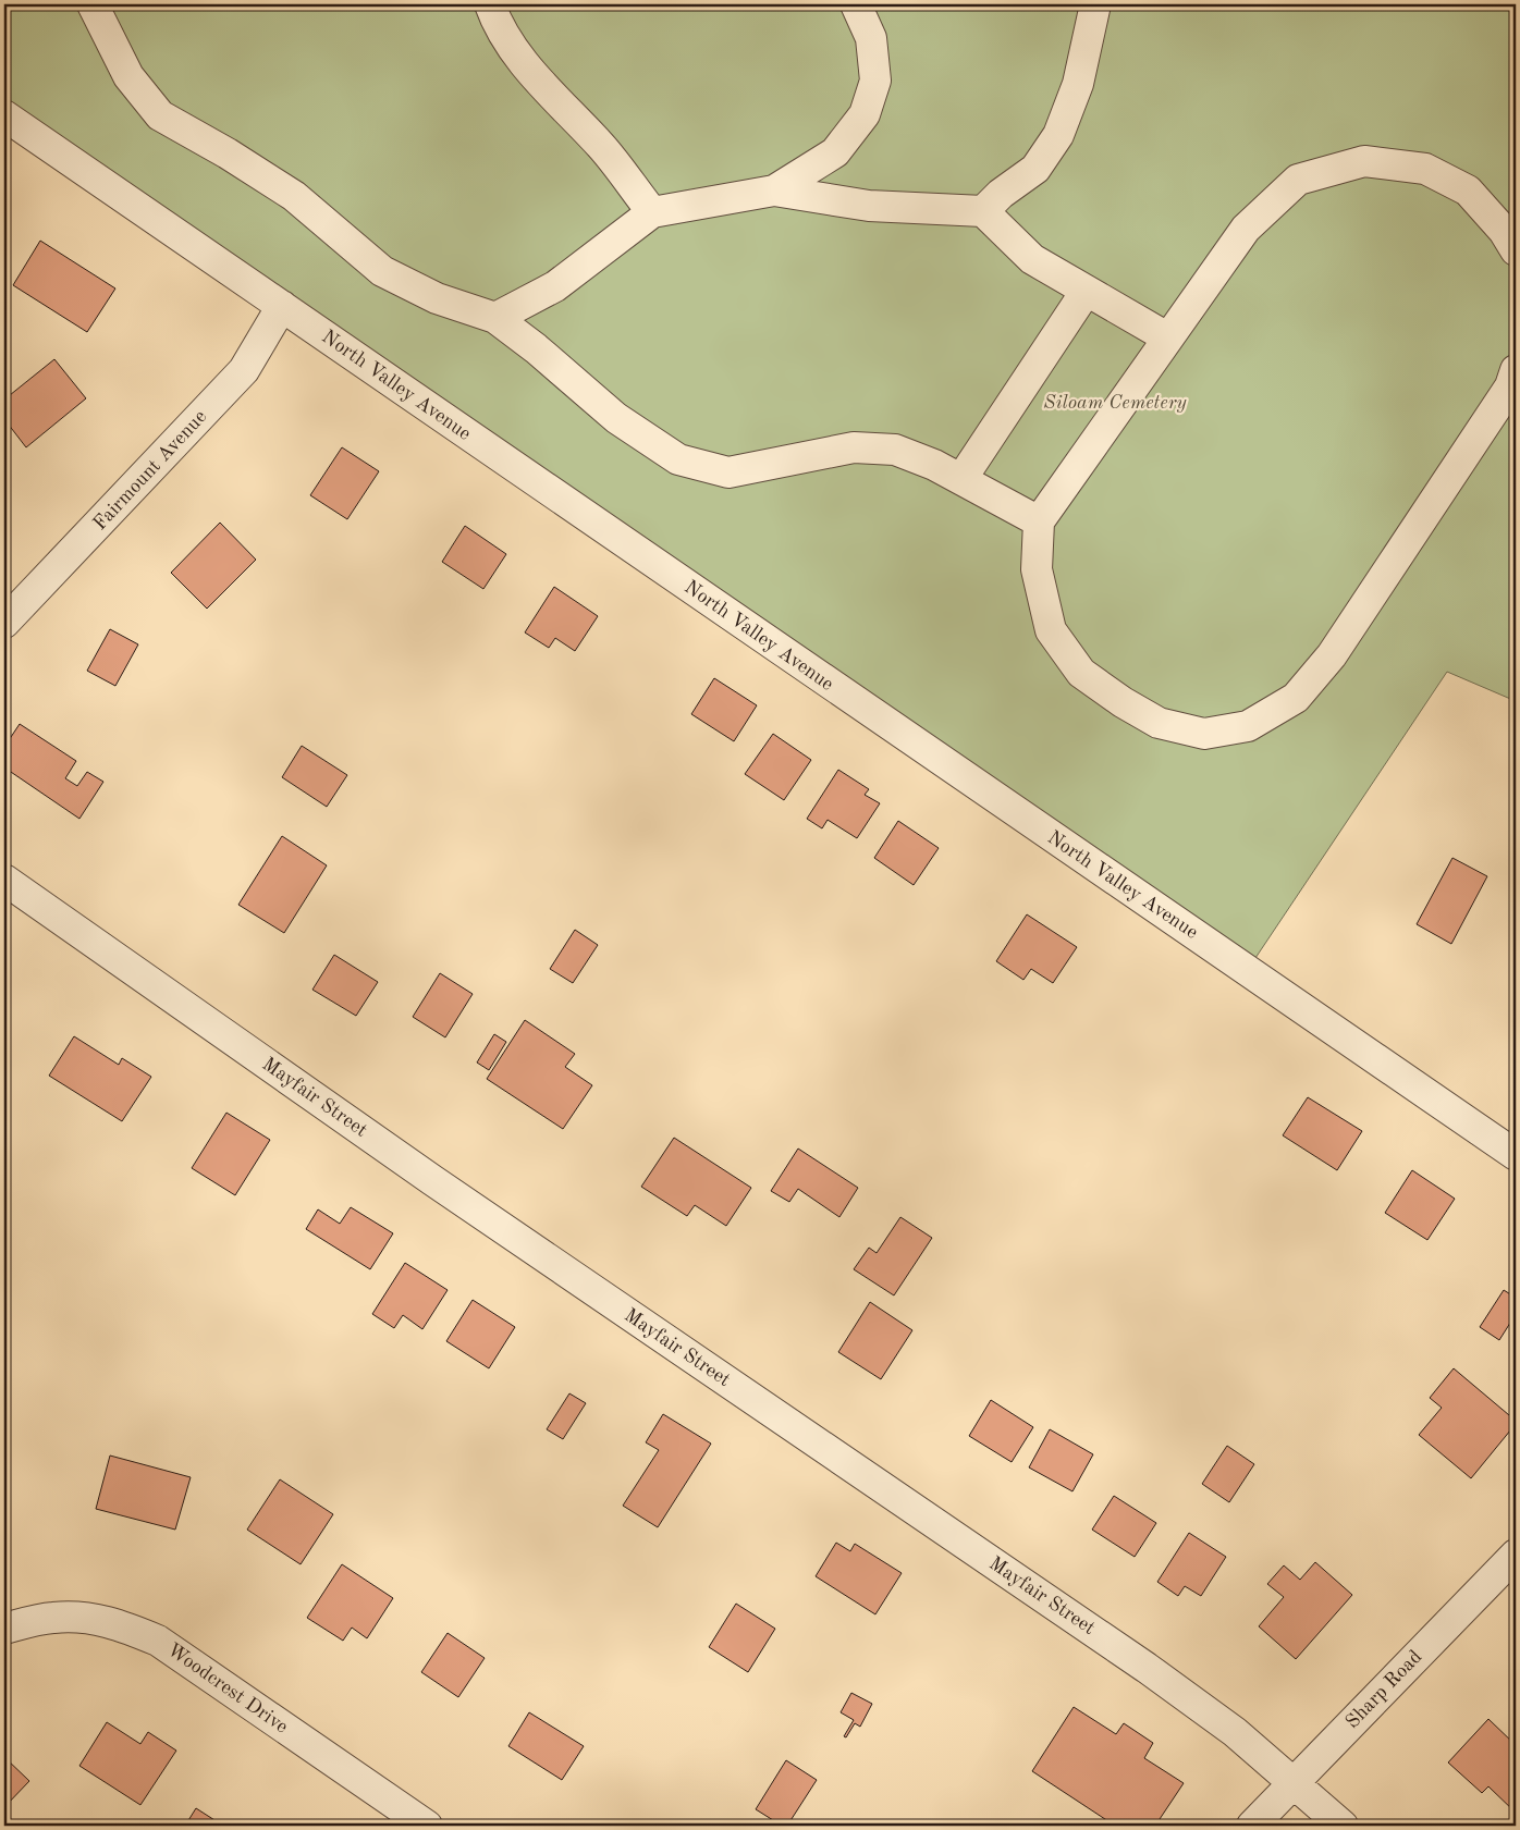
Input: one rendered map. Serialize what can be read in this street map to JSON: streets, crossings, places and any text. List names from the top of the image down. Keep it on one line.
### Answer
{"streets":{"street":["North Valley Avenue","Fairmount Avenue","Mayfair Street","Woodcrest Drive","Sharp Road"]},"crossings":[["North Valley Avenue","Fairmount Avenue"],["Mayfair Street","Sharp Road"]],"parks":["Siloam Cemetery"]}
